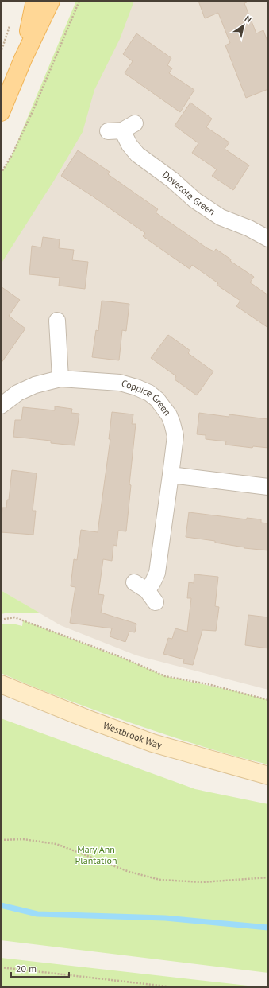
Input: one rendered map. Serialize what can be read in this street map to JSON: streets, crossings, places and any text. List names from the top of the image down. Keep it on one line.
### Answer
{"streets":{"street":["Dovecote Green","Coppice Green","Westbrook Way"]},"parks":["Mary Ann Plantation"],"scale_bar":"20 m","north":"top right"}
